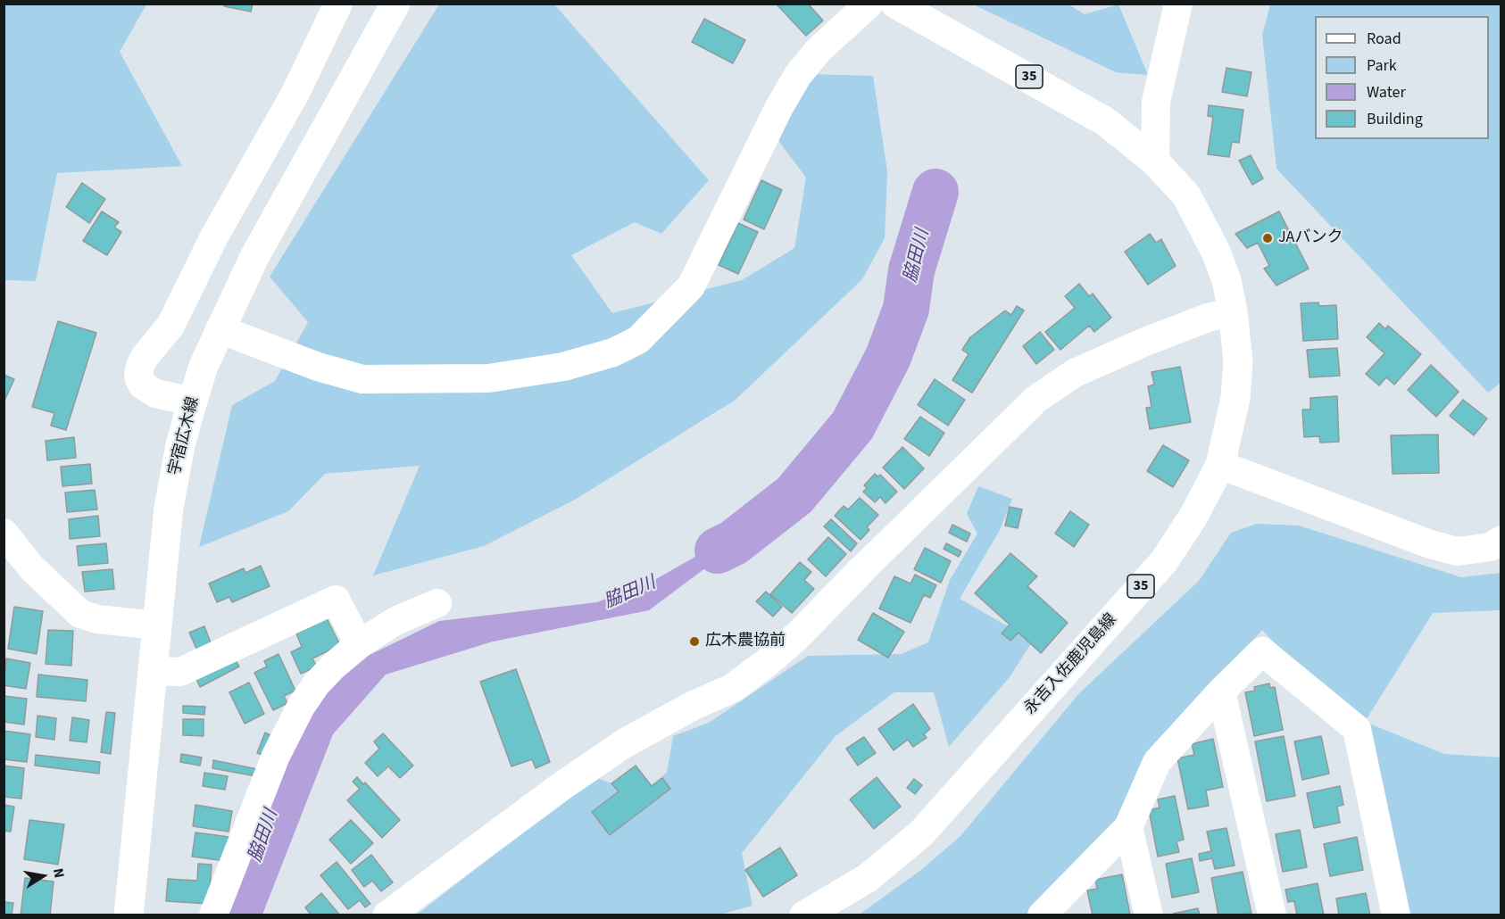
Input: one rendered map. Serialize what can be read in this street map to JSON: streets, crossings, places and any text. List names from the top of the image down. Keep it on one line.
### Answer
{"streets":{"street":["35","宇宿広木線","永吉入佐鹿児島線"]},"water":["脇田川"],"places":["JAバンク","広木農協前"],"legend":["Road","Park","Water","Building"],"north":"right"}
